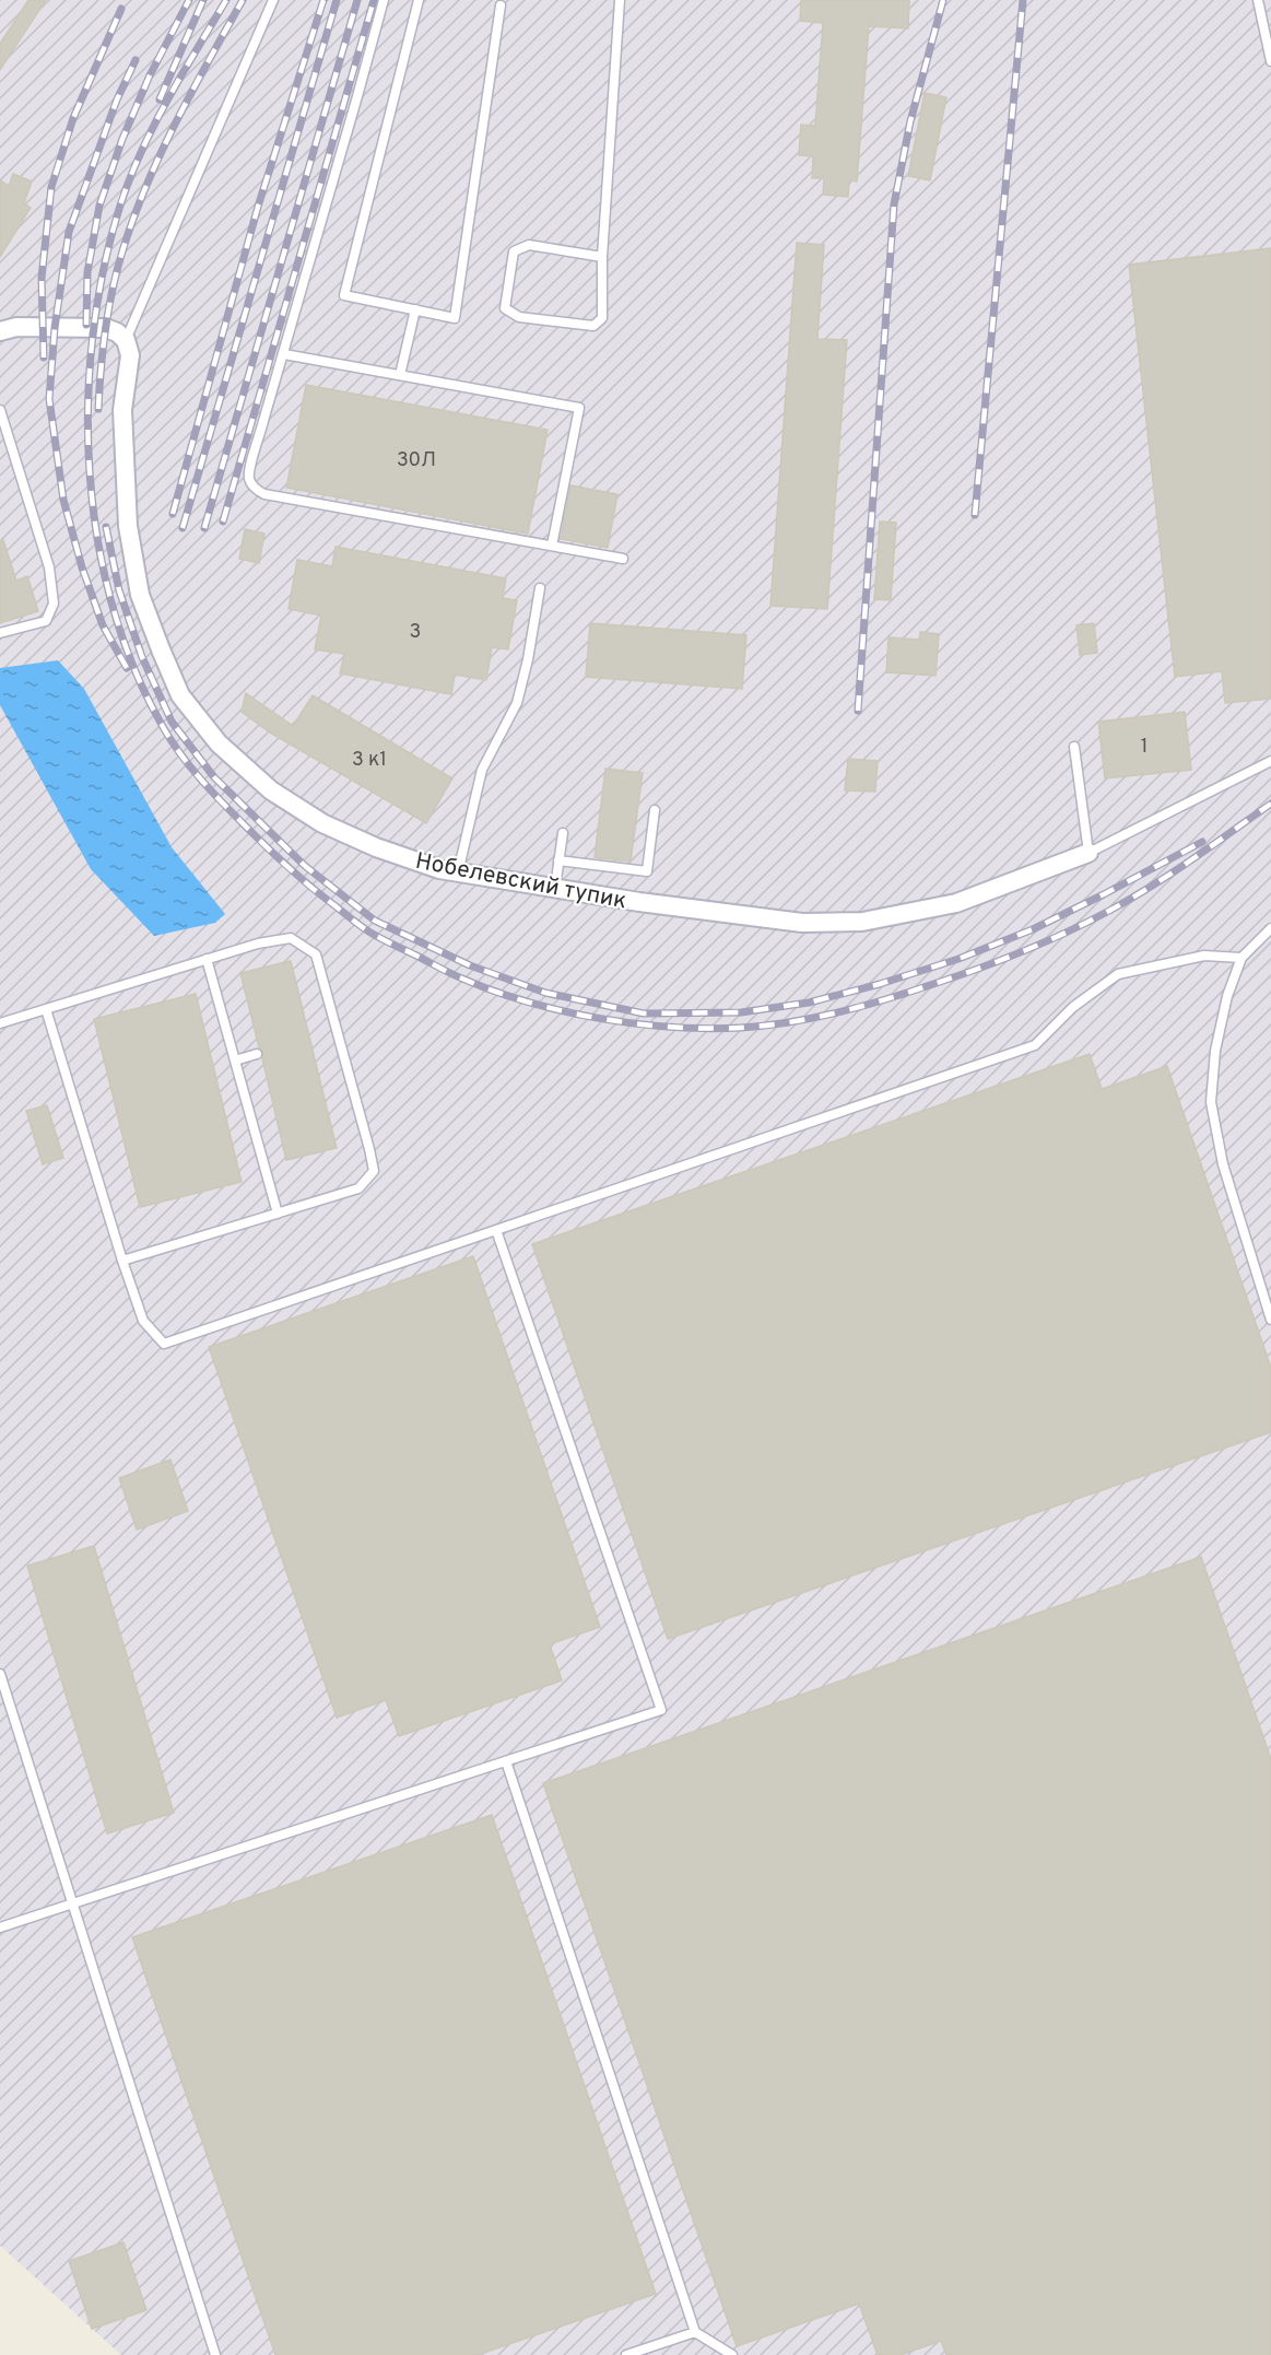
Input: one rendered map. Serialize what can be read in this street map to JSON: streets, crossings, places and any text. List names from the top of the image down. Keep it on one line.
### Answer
{"streets":{"street":["Нобелевский тупик"]},"house_numbers":["30Л","3","1","3 к1"]}
